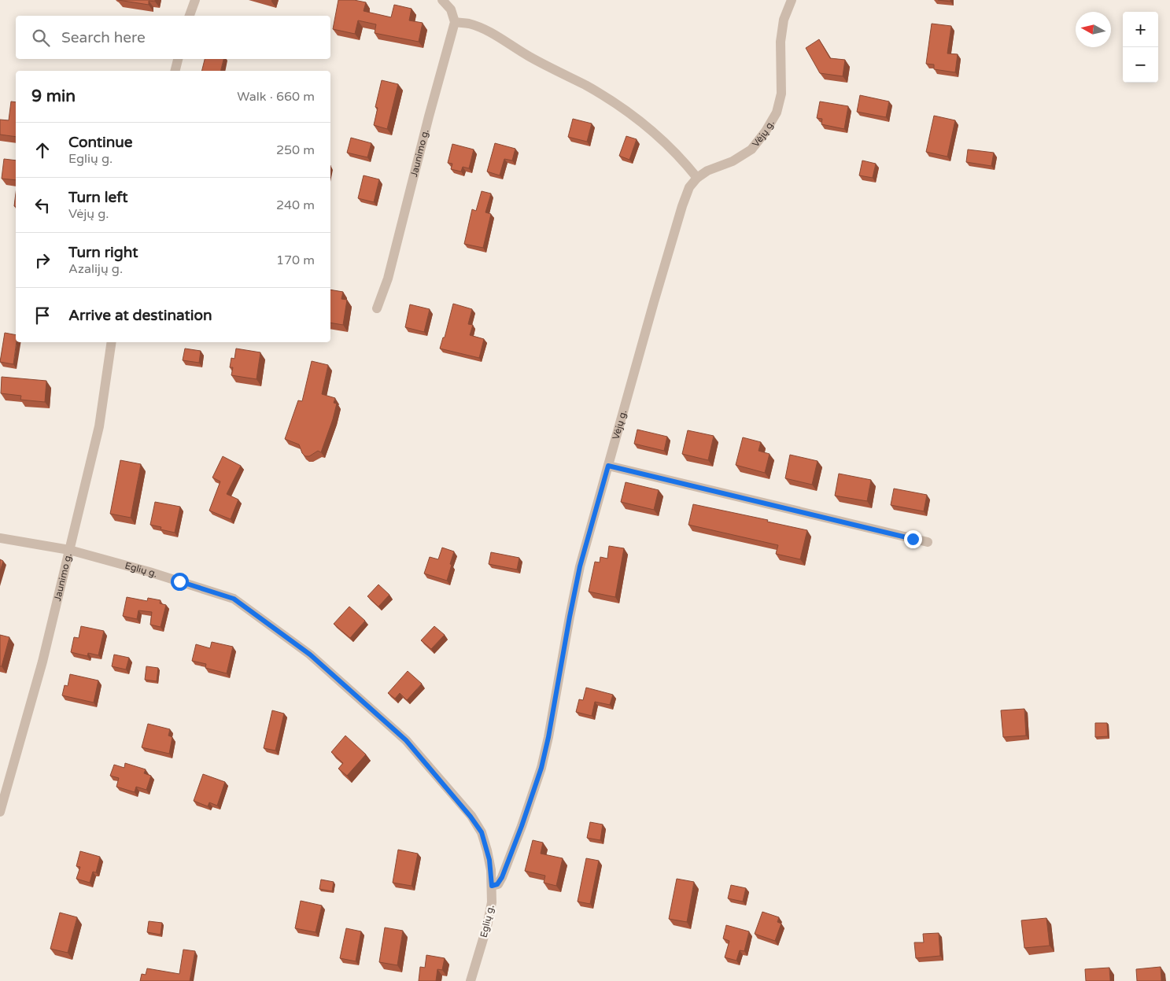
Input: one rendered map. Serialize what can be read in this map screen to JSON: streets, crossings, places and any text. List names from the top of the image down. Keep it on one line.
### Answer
{"streets":{"street":["Vėjų g.","Jaunimo g.","Eglių g."]},"crossings":[["Vėjų g.","Eglių g."],["Jaunimo g.","Eglių g."]],"north":"left","page":{"map_buttons":["+","−"],"search":"Search here","heading":["9 min","Walk · 660 m"],"list":[["Continue","Eglių g.","250 m"],["Turn left","Vėjų g.","240 m"],["Turn right","Azalijų g.","170 m"],"Arrive at destination"]}}
